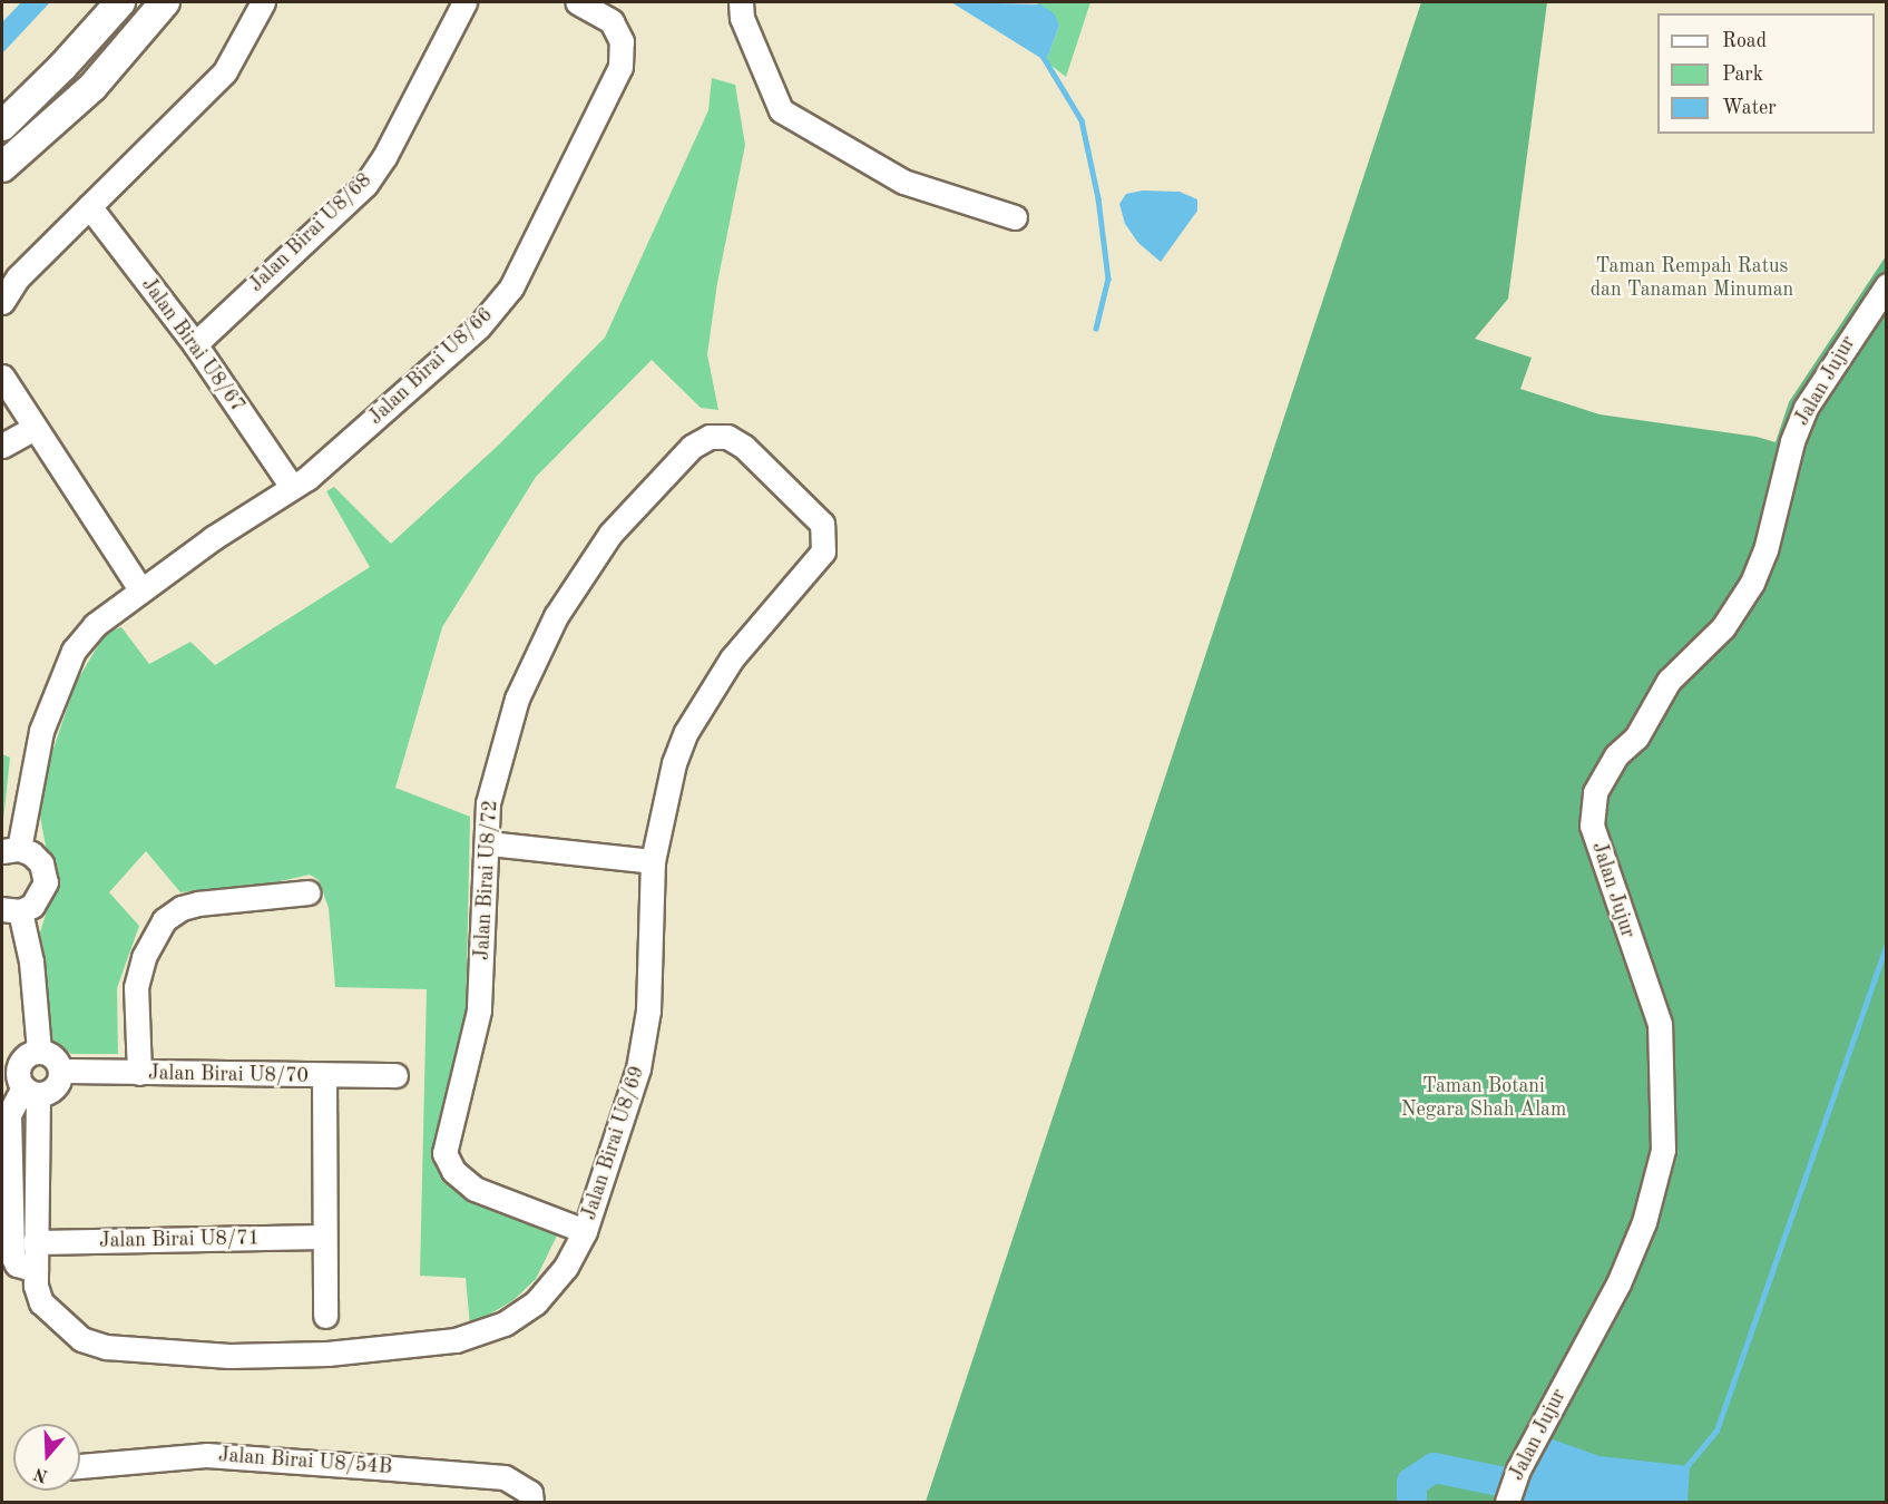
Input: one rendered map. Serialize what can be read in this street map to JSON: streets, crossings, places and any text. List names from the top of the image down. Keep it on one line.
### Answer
{"streets":{"street":["Jalan Birai U8/68","Jalan Birai U8/67","Jalan Birai U8/66","Jalan Jujur","Jalan Birai U8/72","Jalan Birai U8/70","Jalan Birai U8/69","Jalan Birai U8/71","Jalan Birai U8/54B"]},"crossings":[["Jalan Birai U8/68","Jalan Birai U8/67"],["Jalan Birai U8/67","Jalan Birai U8/66"],["Jalan Birai U8/72","Jalan Birai U8/69"],["Jalan Birai U8/70","Jalan Birai U8/69"],["Jalan Birai U8/69","Jalan Birai U8/71"]],"parks":["Taman Rempah Ratus dan Tanaman Minuman","Taman Botani Negara Shah Alam"],"legend":["Road","Park","Water"],"north":"bottom"}
